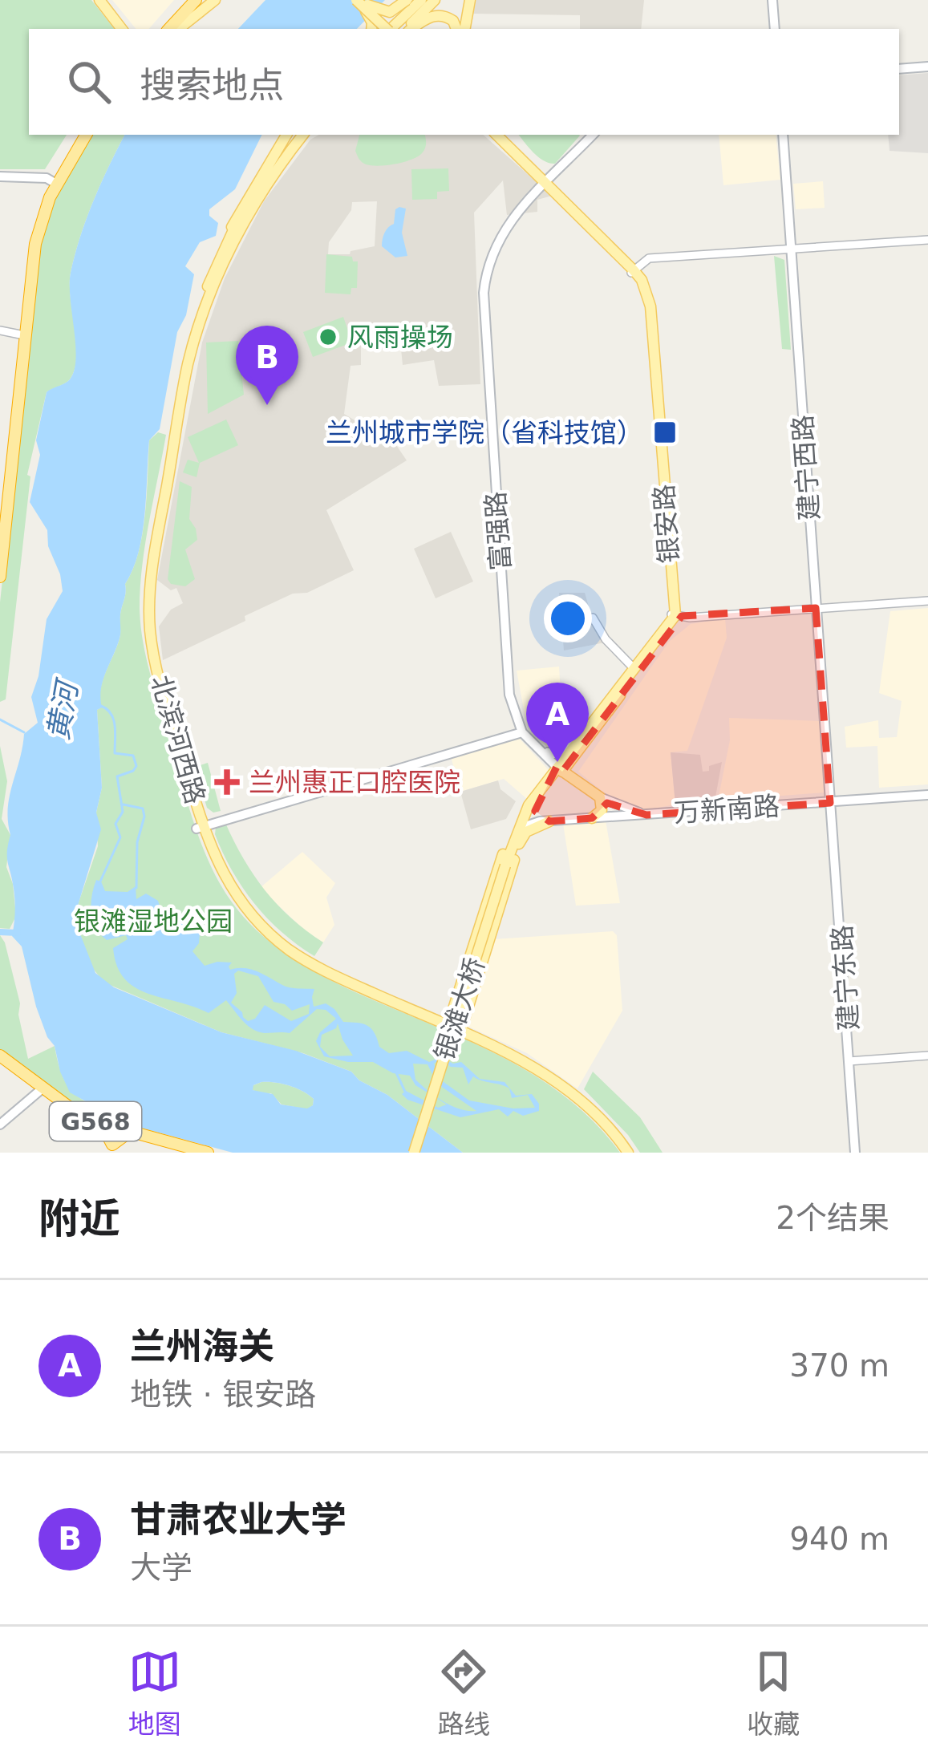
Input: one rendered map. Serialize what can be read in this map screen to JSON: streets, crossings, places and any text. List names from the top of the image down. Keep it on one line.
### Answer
{"streets":{"highway":["G568"],"main road":["建宁西路","银安路","富强路","北滨河西路","万新南路","建宁东路","银滩大桥"]},"crossings":[["建宁西路","万新南路"],["建宁西路","建宁东路"],["银安路","富强路"],["万新南路","建宁东路"]],"water":["黄河"],"parks":["银滩湿地公园"],"places":{"other":["风雨操场"],"transit":["兰州城市学院（省科技馆）"],"health":["兰州惠正口腔医院"]},"page":{"search":"搜索地点","pins":["B","A"],"heading":["附近","2个结果"],"list":[{"mark":"A","name":"兰州海关","note":"地铁 · 银安路","value":"370 m"},{"mark":"B","name":"甘肃农业大学","note":"大学","value":"940 m"}],"nav":["地图","路线","收藏"]}}
